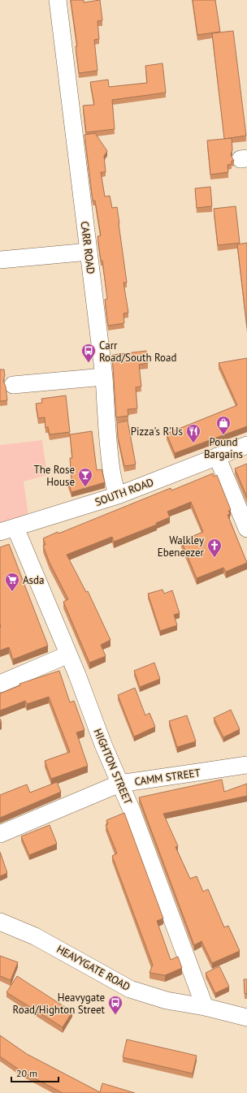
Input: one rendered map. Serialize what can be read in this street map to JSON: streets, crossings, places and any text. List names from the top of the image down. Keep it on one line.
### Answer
{"streets":{"street":["CARR ROAD","SOUTH ROAD","HIGHTON STREET","CAMM STREET","HEAVYGATE ROAD"]},"crossings":[["CARR ROAD","SOUTH ROAD"],["SOUTH ROAD","HIGHTON STREET"],["HIGHTON STREET","CAMM STREET"],["HIGHTON STREET","HEAVYGATE ROAD"]],"places":{"bus stop":["Carr Road/South Road","Heavygate Road/Highton Street"],"shop":["Pound Bargains"],"restaurant":["Pizza's R'Us"],"bar":["The Rose House"],"church":["Walkley Ebeneezer"],"supermarket":["Asda"]},"scale_bar":"20 m"}
